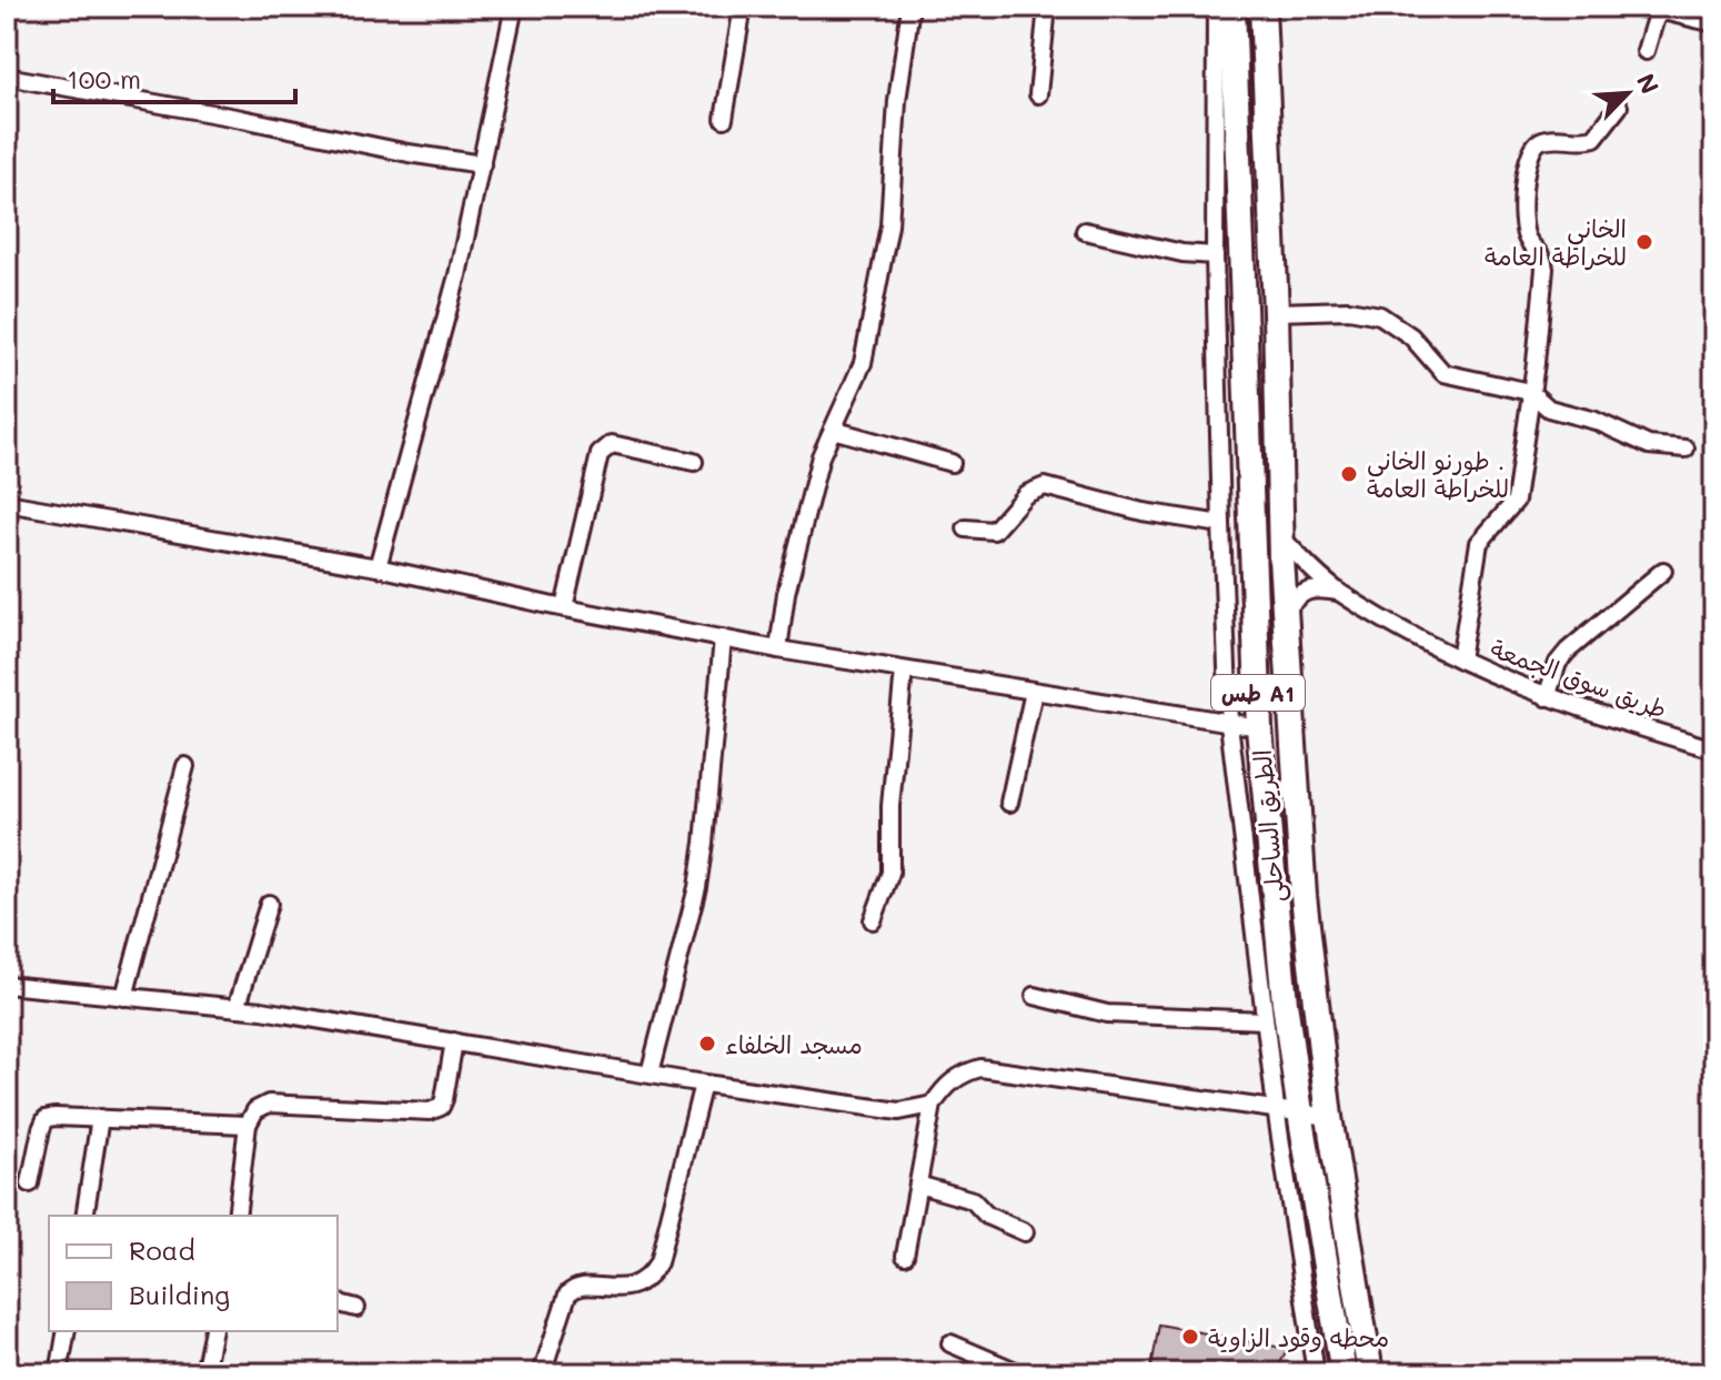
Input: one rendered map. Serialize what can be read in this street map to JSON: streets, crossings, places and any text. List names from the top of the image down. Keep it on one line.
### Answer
{"streets":{"highway":["طس A1","الطريق الساحلى"],"street":["طريق سوق الجمعة"]},"crossings":[["طريق سوق الجمعة","الطريق الساحلى"]],"places":["الخاني للخراطة العامة","طورنو الخاني . للخراطة العامة","مسجد الخلفاء","محطه وقود الزاوية"],"legend":["Road","Building"],"scale_bar":"100 m","north":"top right"}
